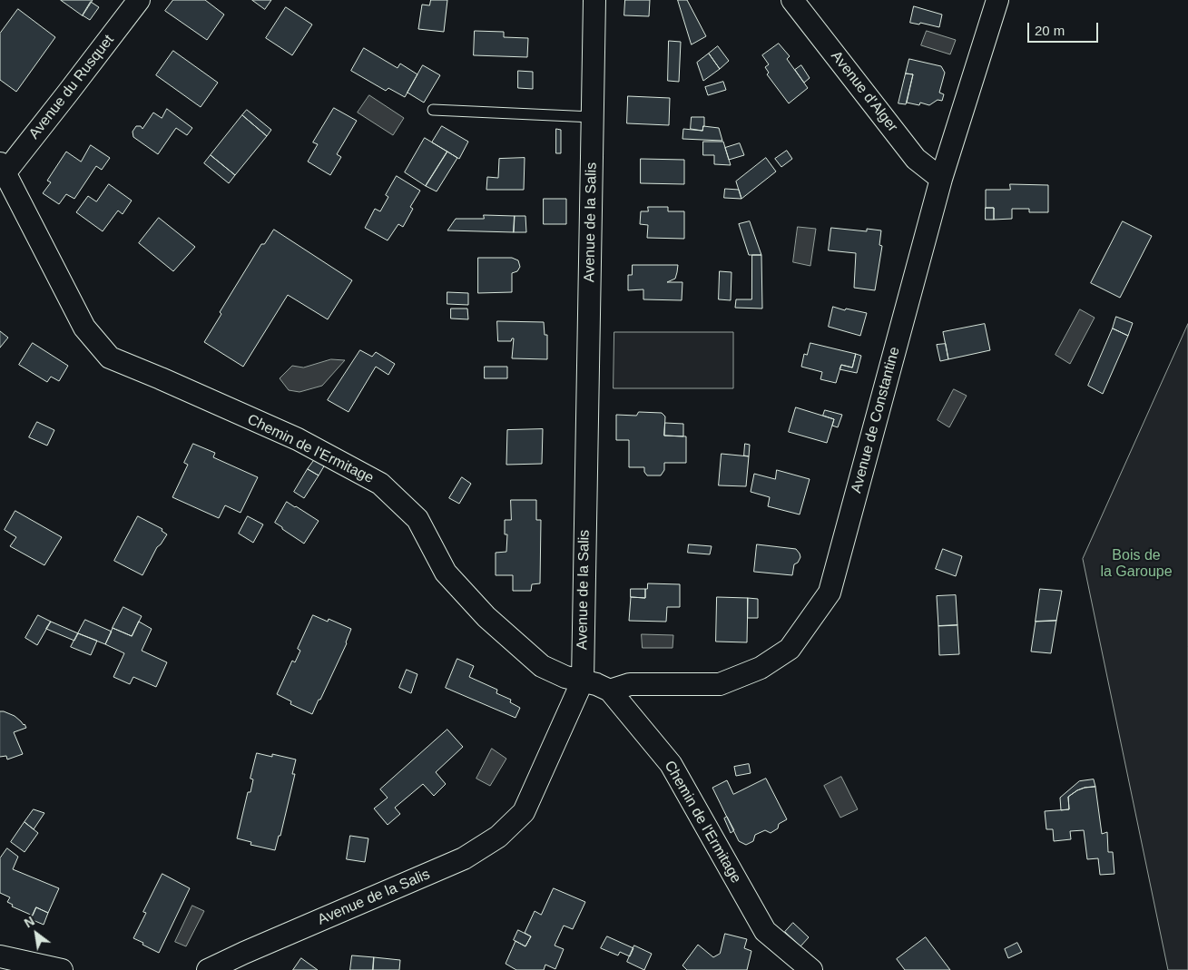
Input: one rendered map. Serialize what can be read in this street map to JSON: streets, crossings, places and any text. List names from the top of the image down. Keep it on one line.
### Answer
{"streets":{"street":["Avenue du Rusquet","Avenue d'Alger","Avenue de la Salis","Avenue de Constantine","Chemin de l'Ermitage"]},"crossings":[["Avenue du Rusquet","Chemin de l'Ermitage"],["Avenue d'Alger","Avenue de Constantine"],["Avenue de la Salis","Chemin de l'Ermitage"],["Avenue de Constantine","Chemin de l'Ermitage"]],"parks":["Bois de la Garoupe"],"scale_bar":"20 m","north":"top left"}
